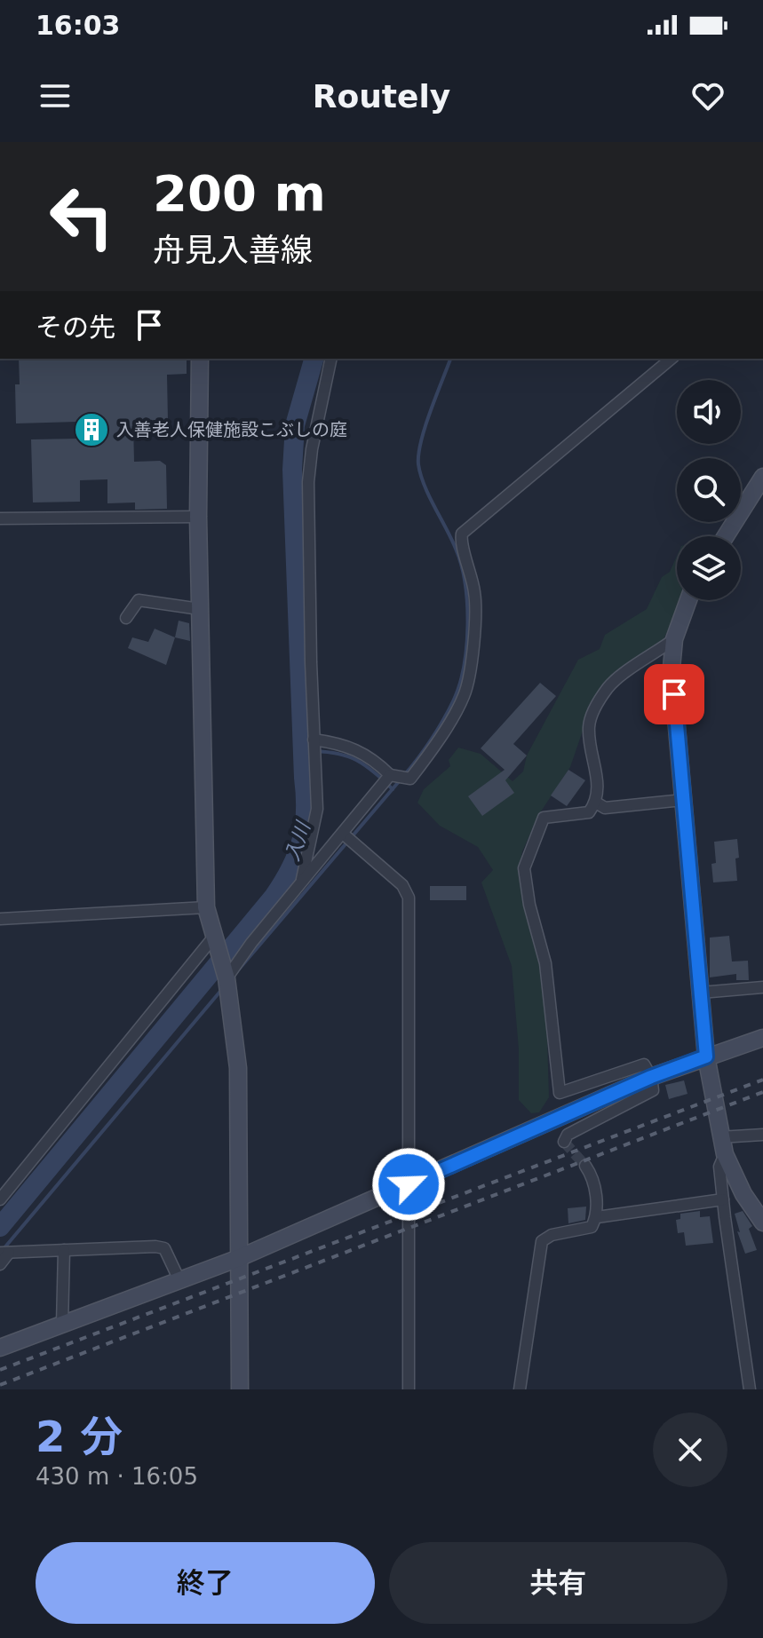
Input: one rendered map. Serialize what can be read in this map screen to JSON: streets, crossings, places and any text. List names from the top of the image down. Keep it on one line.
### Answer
{"water":["入川"],"places":{"building":["入善老人保健施設こぶしの庭"]},"page":{"status":"16:03","header":"Routely","turn":["200 m","舟見入善線"],"then":"その先","heading":["2 分","430 m · 16:05"],"buttons":["終了","共有"]}}
